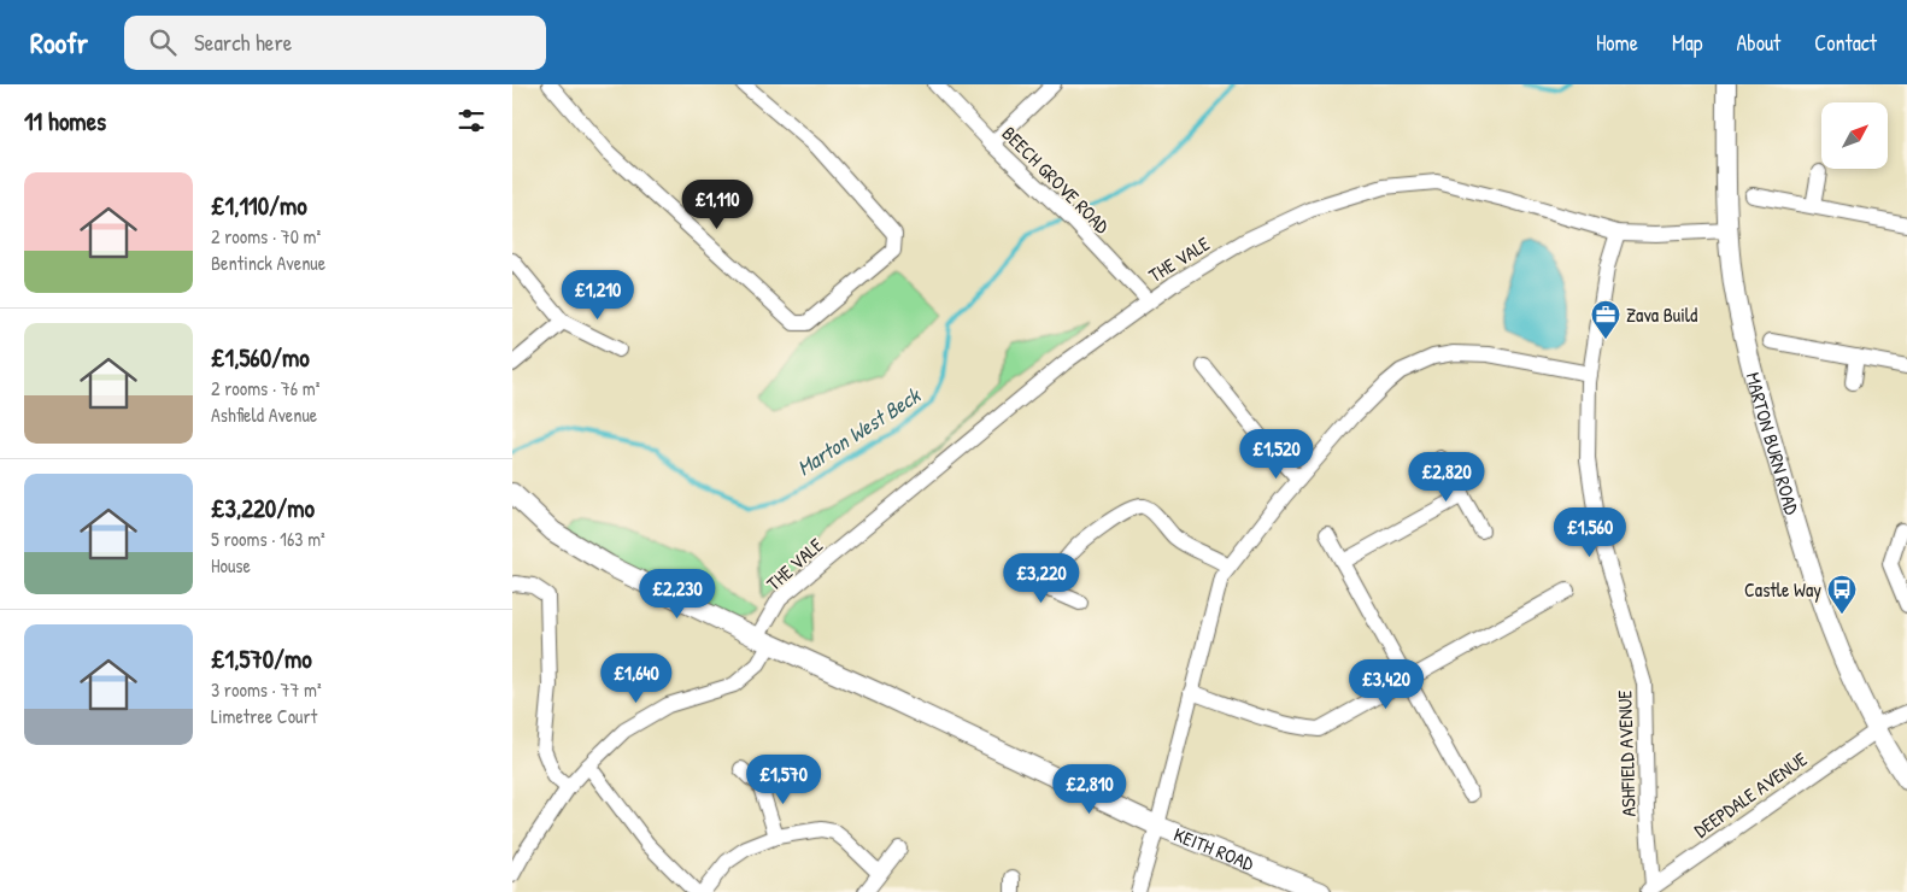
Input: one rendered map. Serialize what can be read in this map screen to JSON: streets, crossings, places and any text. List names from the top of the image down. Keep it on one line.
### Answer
{"streets":{"street":["BEECH GROVE ROAD","THE VALE","MARTON BURN ROAD","ASHFIELD AVENUE","DEEPDALE AVENUE","KEITH ROAD"]},"crossings":[["BEECH GROVE ROAD","THE VALE"],["THE VALE","MARTON BURN ROAD"],["THE VALE","ASHFIELD AVENUE"],["THE VALE","KEITH ROAD"],["MARTON BURN ROAD","DEEPDALE AVENUE"],["ASHFIELD AVENUE","DEEPDALE AVENUE"]],"water":["Marton West Beck"],"places":{"office":["Zava Build"],"bus stop":["Castle Way"]},"north":"top right","page":{"header":"Roofr","search":"Search here","nav":["Home","Map","About","Contact"],"heading":"11 homes","list":[{"name":"£1,110/mo","note":"2 rooms · 70 m² · Bentinck Avenue"},{"name":"£1,560/mo","note":"2 rooms · 76 m² · Ashfield Avenue"},{"name":"£3,220/mo","note":"5 rooms · 163 m² · House"},{"name":"£1,570/mo","note":"3 rooms · 77 m² · Limetree Court"}],"price":["£1,110","£1,210","£1,520","£2,820","£1,560","£3,220","£2,230","£1,640","£3,420","£1,570","£2,810"]}}
